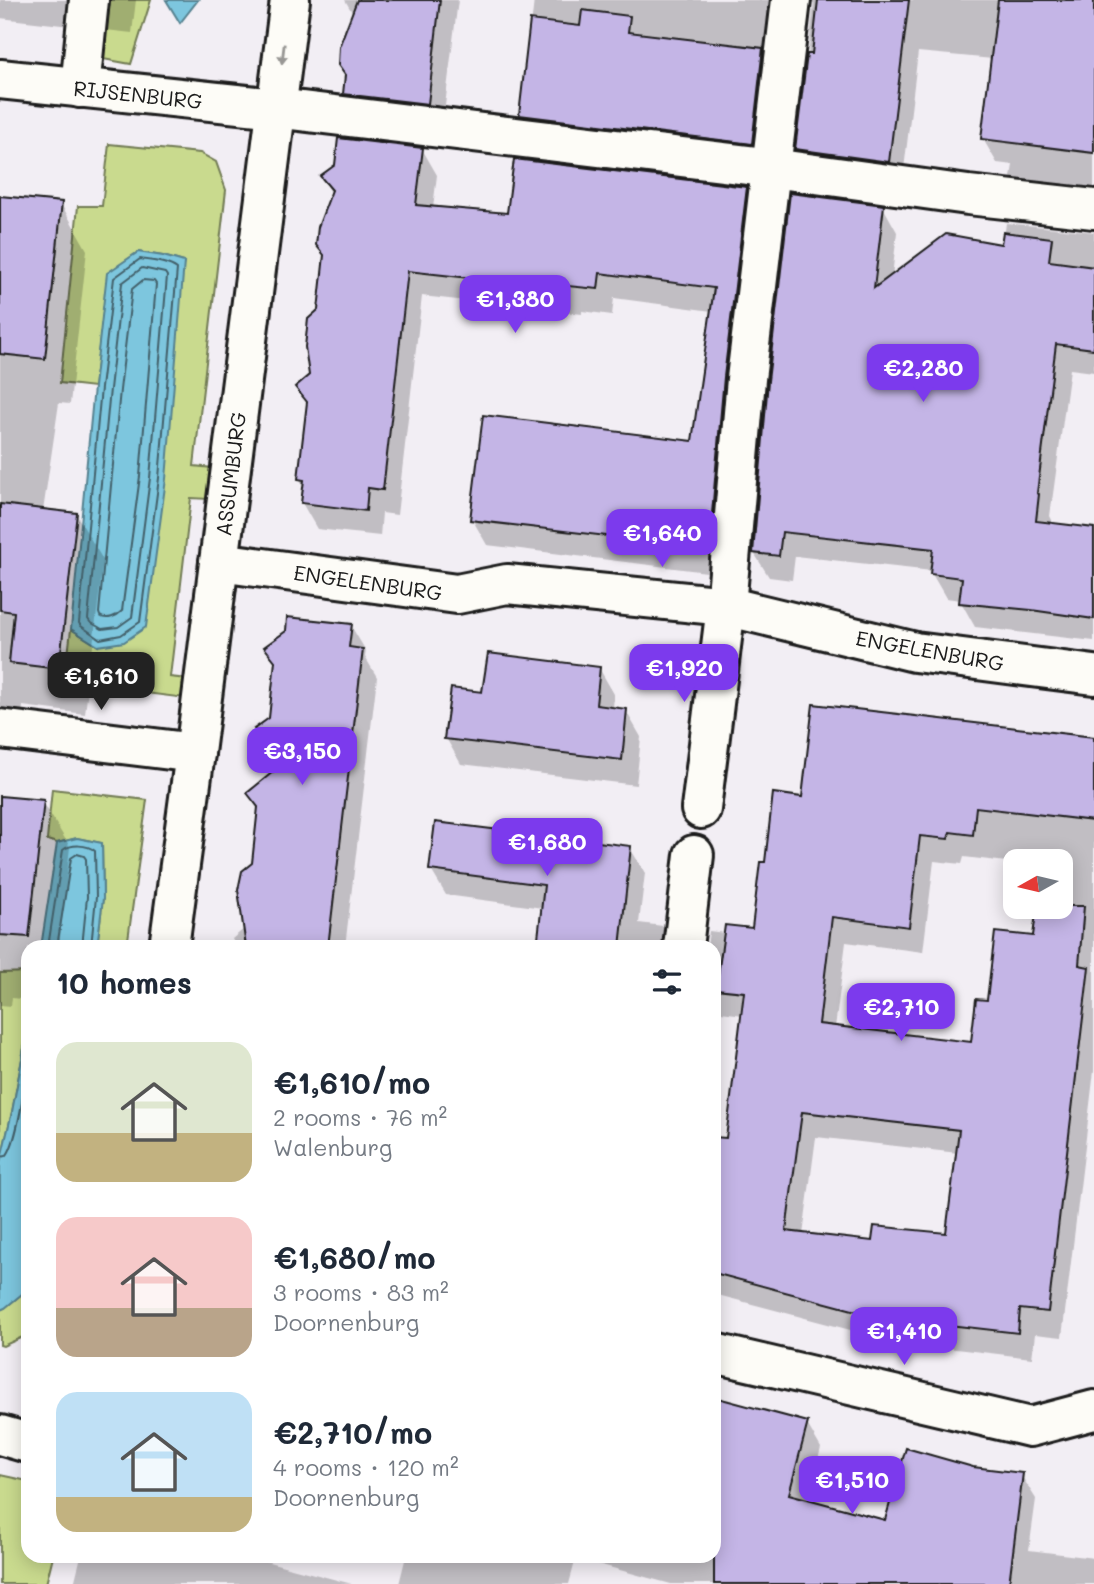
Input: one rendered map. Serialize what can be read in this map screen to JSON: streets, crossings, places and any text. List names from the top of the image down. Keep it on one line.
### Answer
{"streets":{"street":["RIJSENBURG","ASSUMBURG","ENGELENBURG"]},"crossings":[["RIJSENBURG","ASSUMBURG"],["ASSUMBURG","ENGELENBURG"]],"north":"left","page":{"price":["€1,380","€2,280","€1,640","€1,920","€1,610","€3,150","€1,680","€2,710","€1,410","€1,510"],"heading":"10 homes","list":[{"name":"€1,610/mo","note":"2 rooms · 76 m² · Walenburg"},{"name":"€1,680/mo","note":"3 rooms · 83 m² · Doornenburg"},{"name":"€2,710/mo","note":"4 rooms · 120 m² · Doornenburg"}]}}
